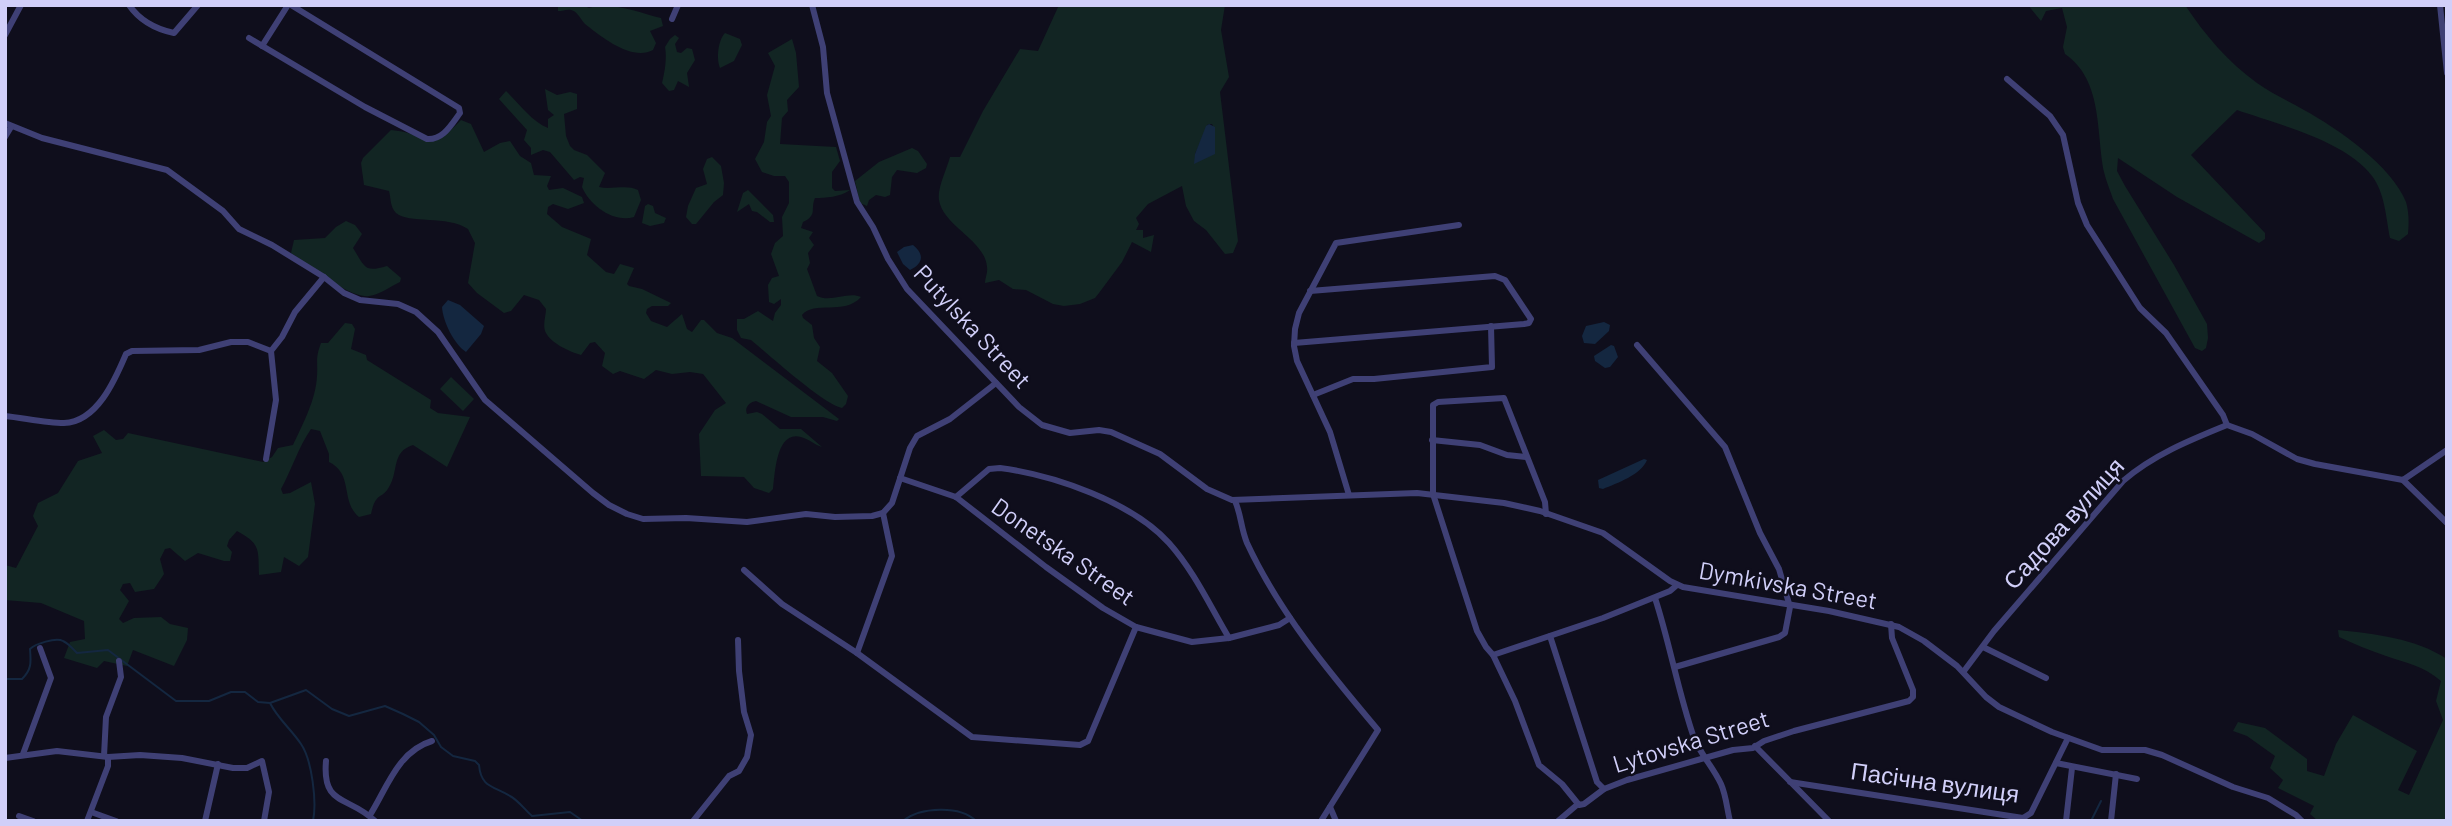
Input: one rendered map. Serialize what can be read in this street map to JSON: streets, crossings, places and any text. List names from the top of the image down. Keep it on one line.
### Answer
{"streets":{"street":["Putylska Street","Садова вулиця","Donetska Street","Dymkivska Street","Lytovska Street","Пасічна вулиця"]},"crossings":[["Putylska Street","Dymkivska Street"],["Садова вулиця","Dymkivska Street"],["Dymkivska Street","Lytovska Street"],["Dymkivska Street","Пасічна вулиця"]]}
